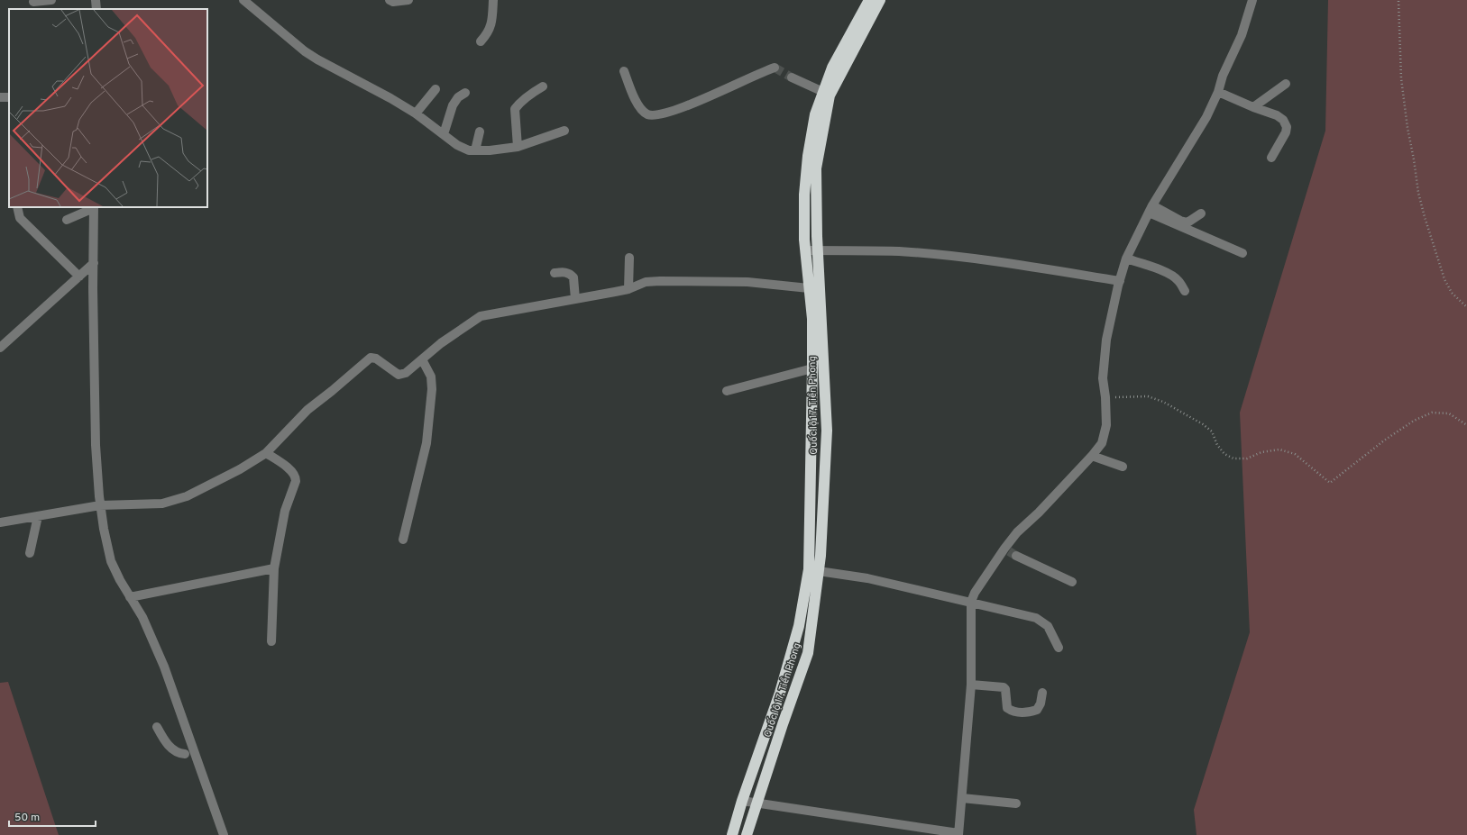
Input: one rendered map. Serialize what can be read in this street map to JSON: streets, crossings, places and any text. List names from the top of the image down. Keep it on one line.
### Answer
{"streets":{"highway":["Quốc lộ 17, Tiền Phong"]},"scale_bar":"50 m"}
